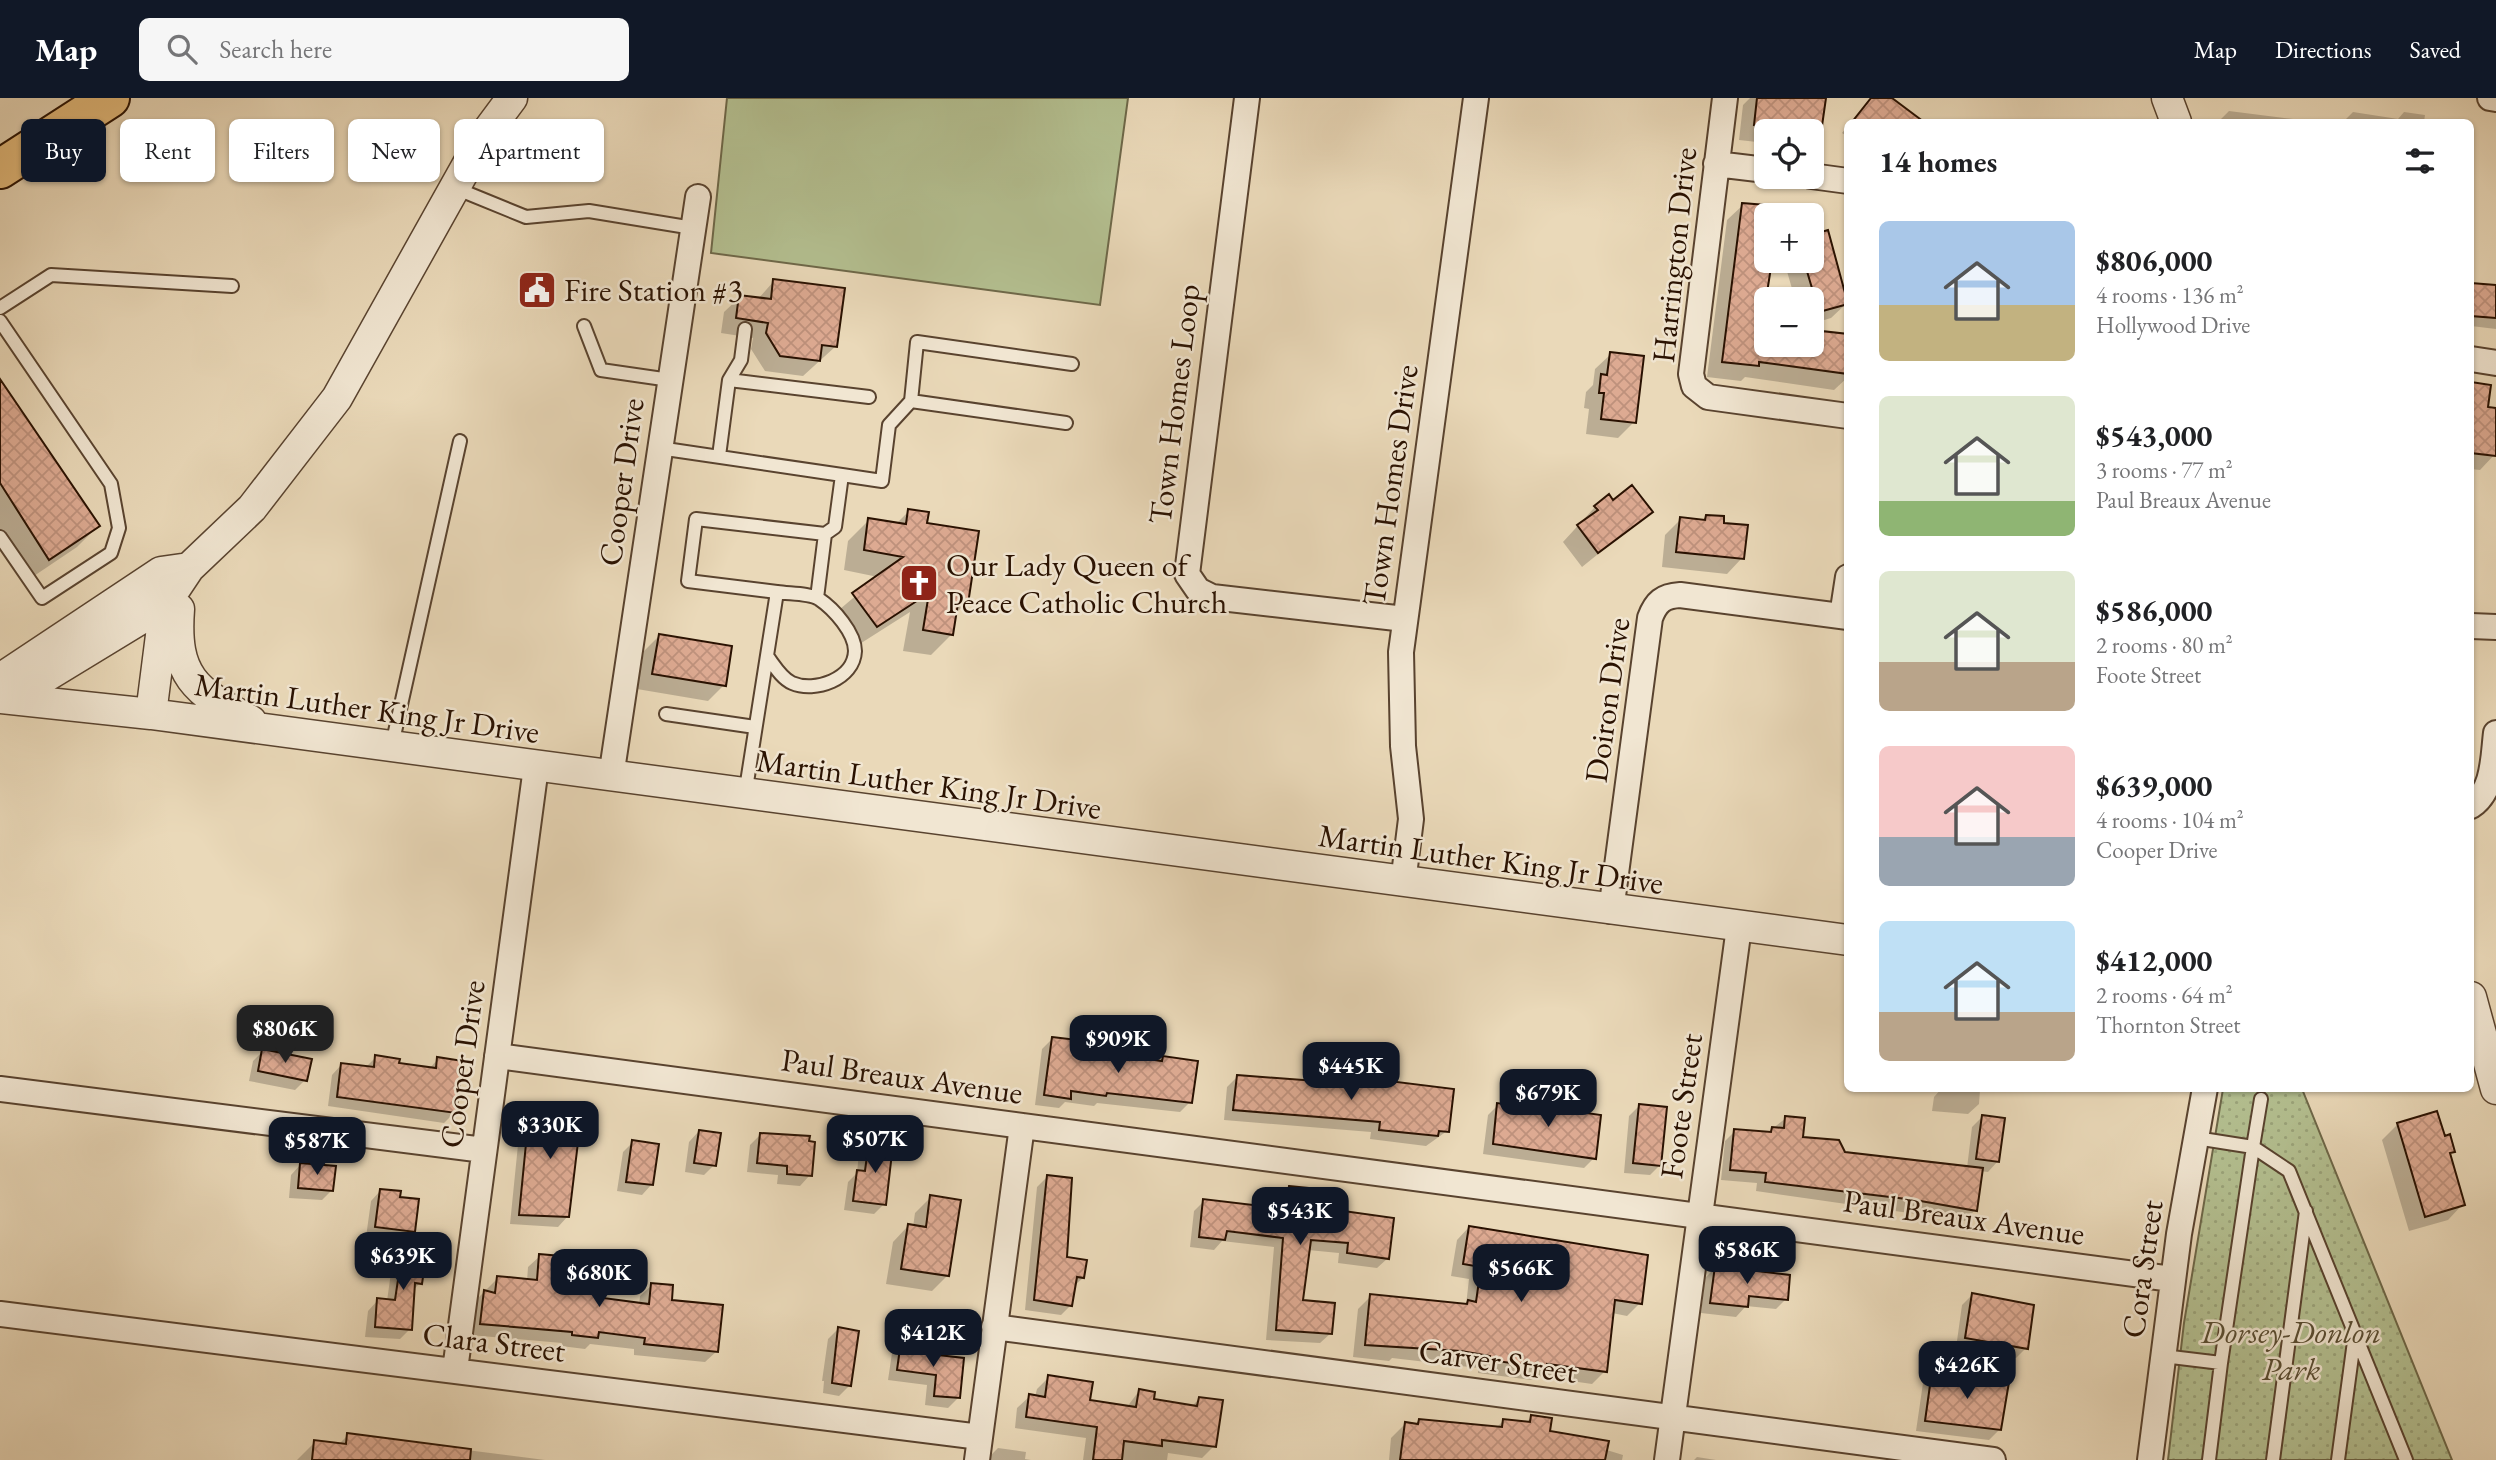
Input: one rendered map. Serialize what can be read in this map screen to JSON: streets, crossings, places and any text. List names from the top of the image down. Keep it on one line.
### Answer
{"streets":{"street":["Harrington Drive","Town Homes Loop","Cooper Drive","Town Homes Drive","Doiron Drive","Martin Luther King Jr Drive","Paul Breaux Avenue","Foote Street","Cora Street","Clara Street","Carver Street"]},"crossings":[["Town Homes Loop","Town Homes Drive"],["Cooper Drive","Martin Luther King Jr Drive"],["Cooper Drive","Paul Breaux Avenue"],["Cooper Drive","Clara Street"],["Town Homes Drive","Martin Luther King Jr Drive"],["Doiron Drive","Martin Luther King Jr Drive"],["Martin Luther King Jr Drive","Foote Street"],["Paul Breaux Avenue","Foote Street"],["Paul Breaux Avenue","Cora Street"],["Foote Street","Carver Street"]],"parks":["Dorsey-Donlon Park"],"places":{"public building":["Fire Station #3"],"church":["Our Lady Queen of Peace Catholic Church"]},"page":{"header":"Map","search":"Search here","nav":["Map","Directions","Saved"],"map_buttons":["+","−"],"chip":["Buy","Rent","Filters","New","Apartment"],"heading":"14 homes","list":[{"name":"$806,000","note":"4 rooms · 136 m² · Hollywood Drive"},{"name":"$543,000","note":"3 rooms · 77 m² · Paul Breaux Avenue"},{"name":"$586,000","note":"2 rooms · 80 m² · Foote Street"},{"name":"$639,000","note":"4 rooms · 104 m² · Cooper Drive"},{"name":"$412,000","note":"2 rooms · 64 m² · Thornton Street"}],"price":["$806K","$909K","$445K","$679K","$330K","$507K","$587K","$543K","$586K","$639K","$566K","$680K","$412K","$426K"]}}
